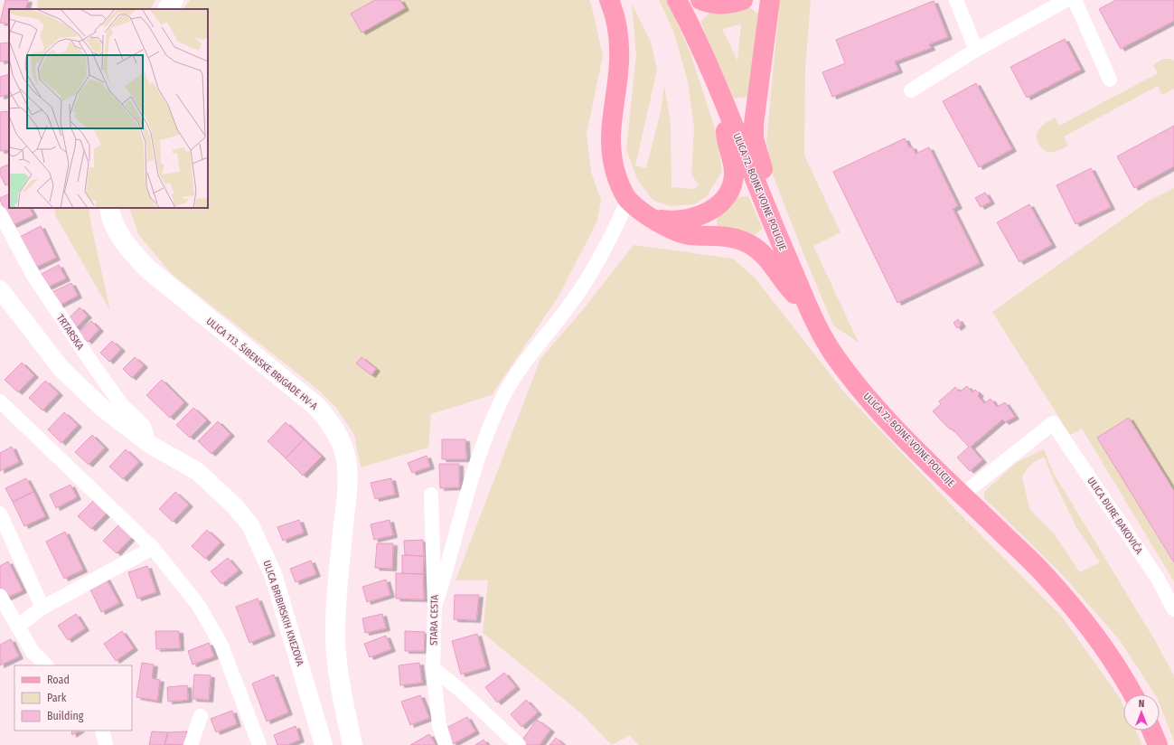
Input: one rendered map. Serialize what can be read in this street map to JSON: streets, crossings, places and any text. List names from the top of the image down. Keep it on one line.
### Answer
{"streets":{"main road":["ULICA 72. BOJNE VOJNE POLICIJE","ULICA 113. ŠIBENSKE BRIGADE HV-A"],"street":["TRTARSKA","ULICA ĐURE ĐAKOVIĆA","ULICA BRIBIRSKIH KNEZOVA","STARA CESTA"]},"crossings":[["ULICA 72. BOJNE VOJNE POLICIJE","ULICA ĐURE ĐAKOVIĆA"],["TRTARSKA","ULICA BRIBIRSKIH KNEZOVA"]],"legend":["Road","Park","Building"],"north":"top"}
